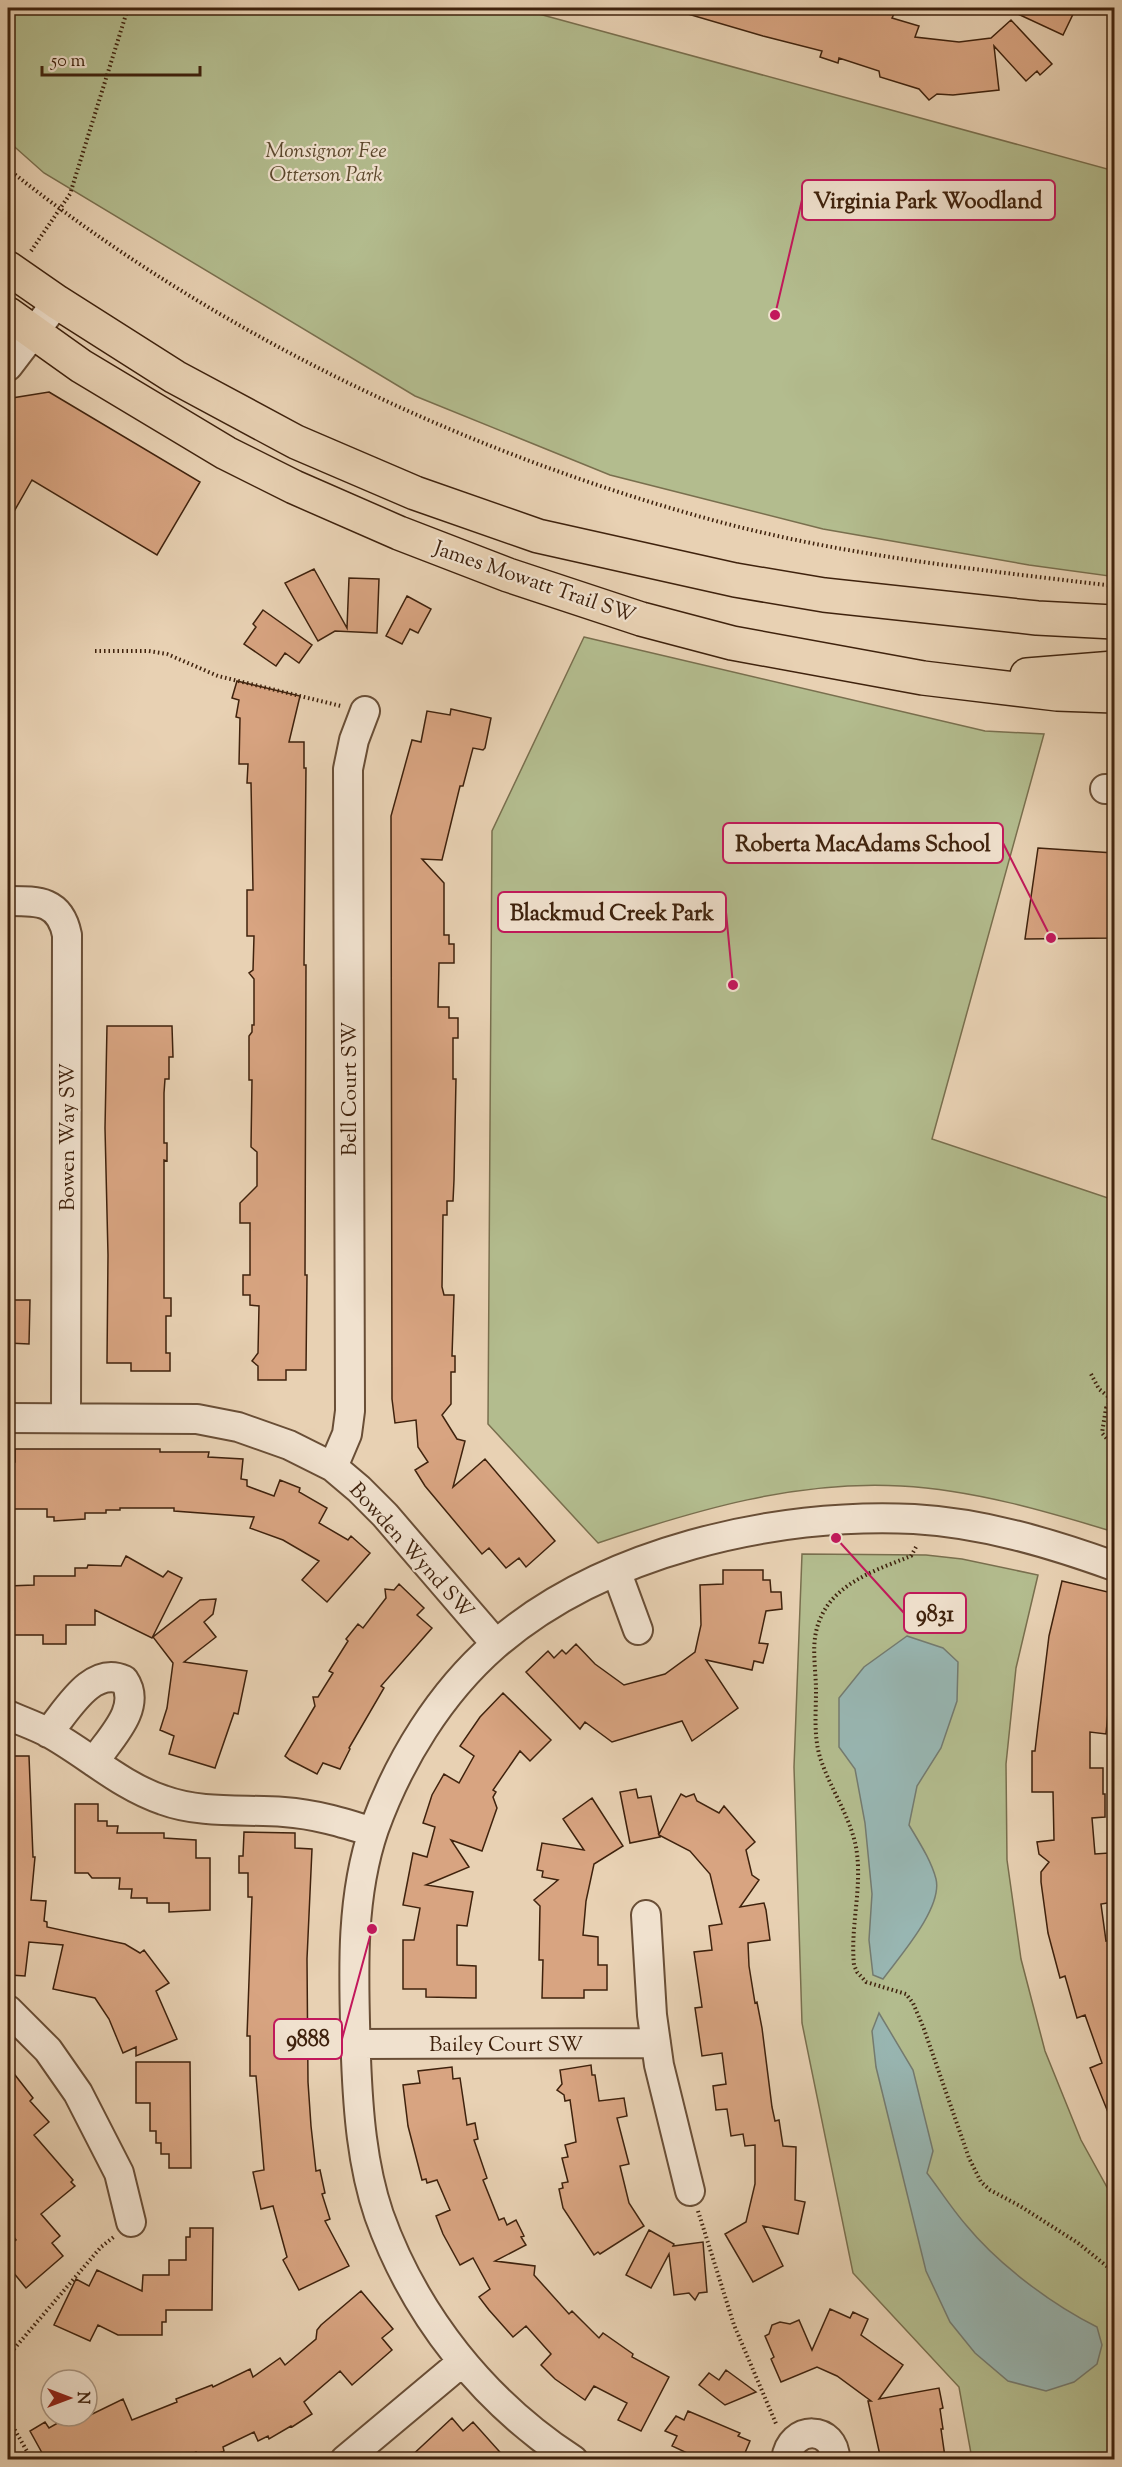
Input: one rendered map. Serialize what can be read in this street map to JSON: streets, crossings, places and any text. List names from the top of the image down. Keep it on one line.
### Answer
{"streets":{"main road":["James Mowatt Trail SW"],"street":["Bell Court SW","Bowen Way SW","Bowden Wynd SW","Bailey Court SW"]},"crossings":[["Bell Court SW","Bowden Wynd SW"],["Bowen Way SW","Bowden Wynd SW"]],"parks":["Monsignor Fee Otterson Park"],"places":["Virginia Park Woodland","Roberta MacAdams School","Blackmud Creek Park","9831","9888"],"scale_bar":"50 m","north":"right"}
